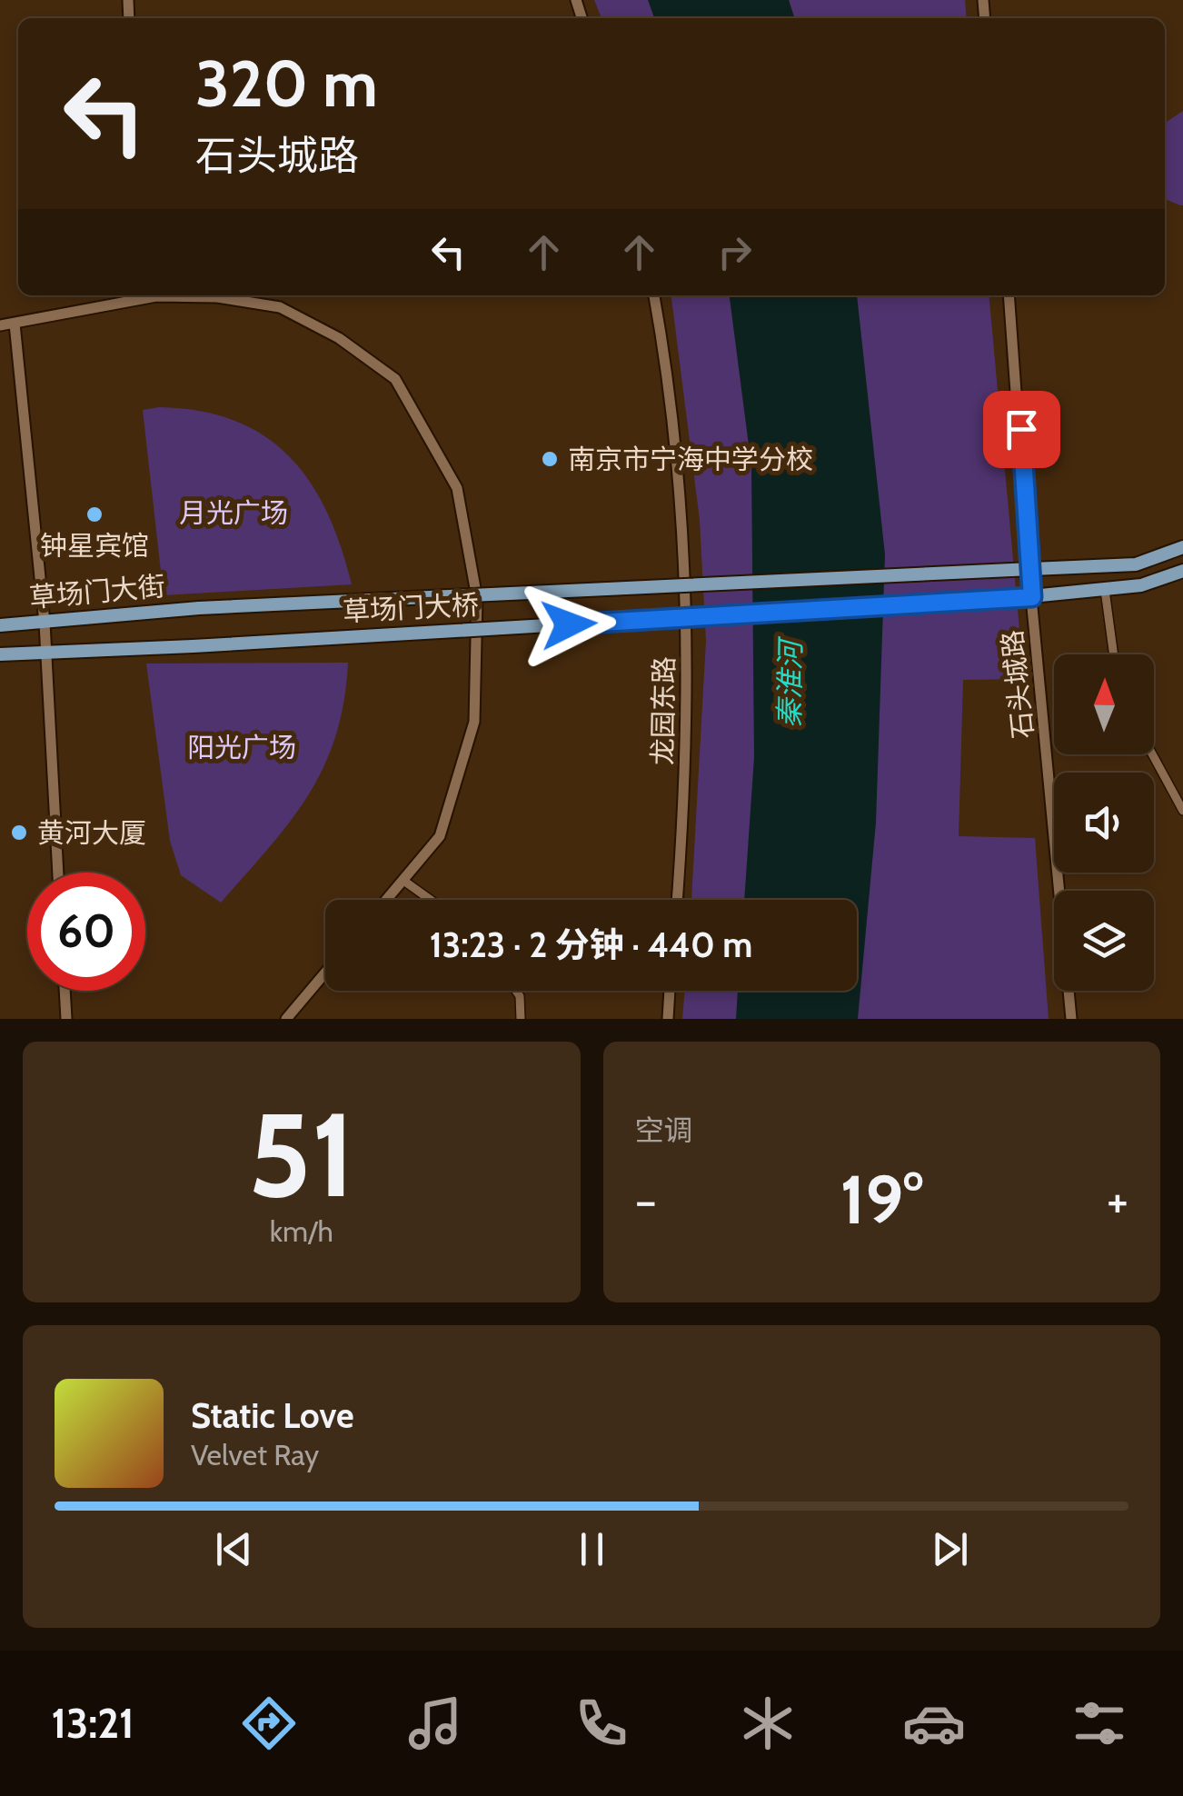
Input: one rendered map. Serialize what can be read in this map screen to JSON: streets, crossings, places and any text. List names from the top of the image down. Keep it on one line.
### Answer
{"streets":{"main road":["草场门大街","草场门大桥"],"street":["石头城路","龙园东路"]},"crossings":[["草场门大街","草场门大桥"],["草场门大桥","石头城路"]],"water":["秦淮河"],"parks":["月光广场","阳光广场"],"places":["南京市宁海中学分校","钟星宾馆","黄河大厦"],"north":"top","page":{"turn":["320 m","石头城路"],"limit":"60","trip":"13:23 · 2 分钟 · 440 m","tile":[["51","km/h"],"空调"],"heat":["−","19°","+"],"song":["Static Love","Velvet Ray"],"tabs":"13:21"}}
